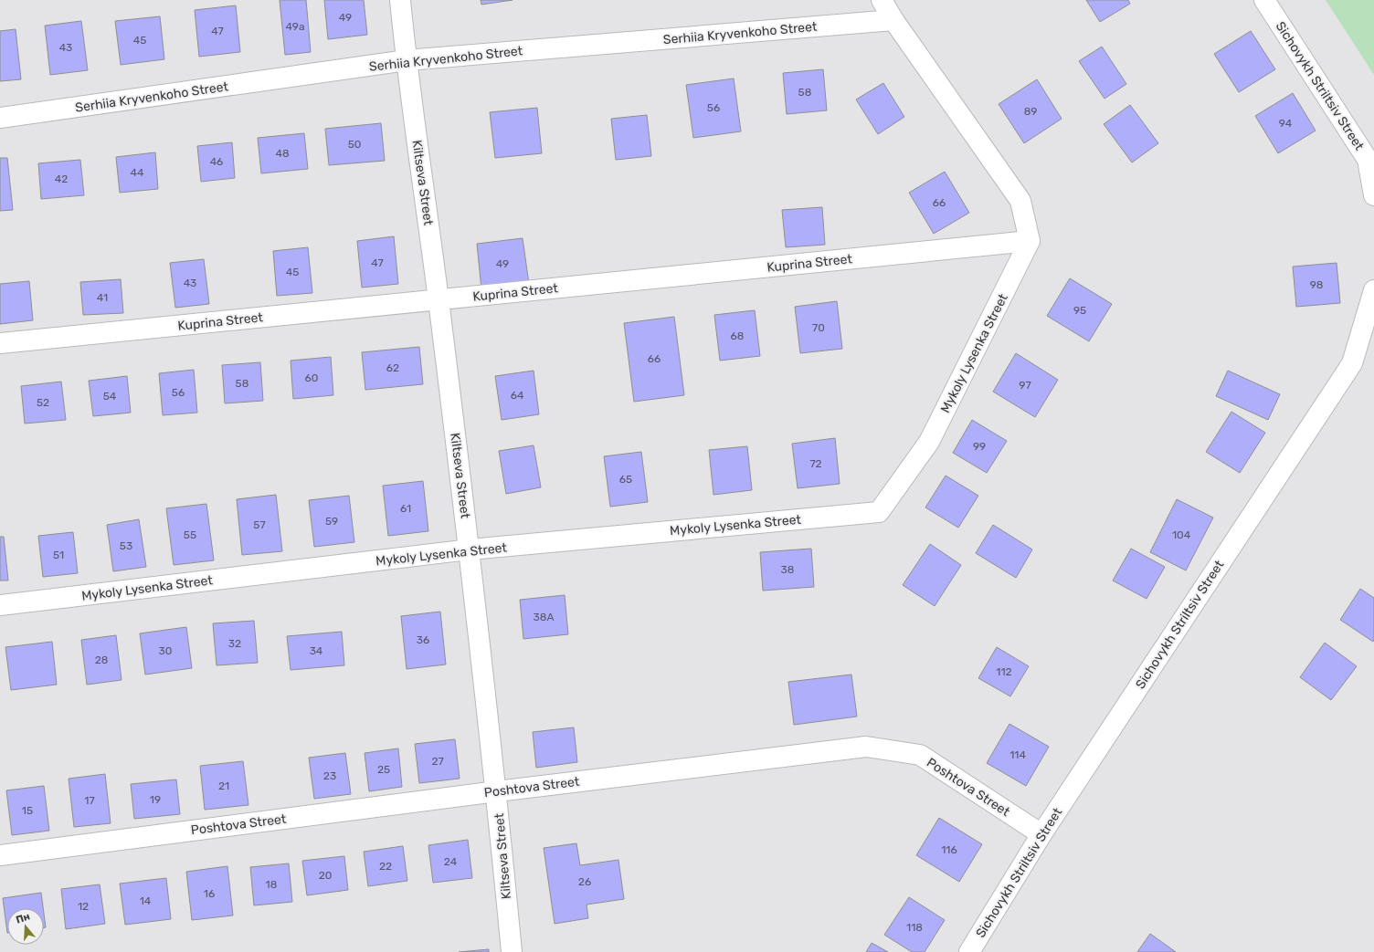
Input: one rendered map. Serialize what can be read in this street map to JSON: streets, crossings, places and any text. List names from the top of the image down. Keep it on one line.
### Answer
{"streets":{"street":["Serhiia Kryvenkoho Street","Sichovykh Striltsiv Street","Kiltseva Street","Kuprina Street","Mykoly Lysenka Street","Poshtova Street"]},"crossings":[["Serhiia Kryvenkoho Street","Kiltseva Street"],["Sichovykh Striltsiv Street","Poshtova Street"],["Kiltseva Street","Kuprina Street"],["Kiltseva Street","Mykoly Lysenka Street"],["Kiltseva Street","Poshtova Street"],["Kuprina Street","Mykoly Lysenka Street"]],"house_numbers":["49","49а","47","45","43","58","56","89","94","50","48","46","44","42","66","47","49","45","43","98","41","95","70","68","66","62","60","58","97","56","64","54","52","99","72","65","61","59","57","55","104","53","51","38","38А","36","32","30","34","28","112","114","27","25","23","21","19","17","15","116","24","22","20","26","18","16","14","12","118"],"north":"top"}
